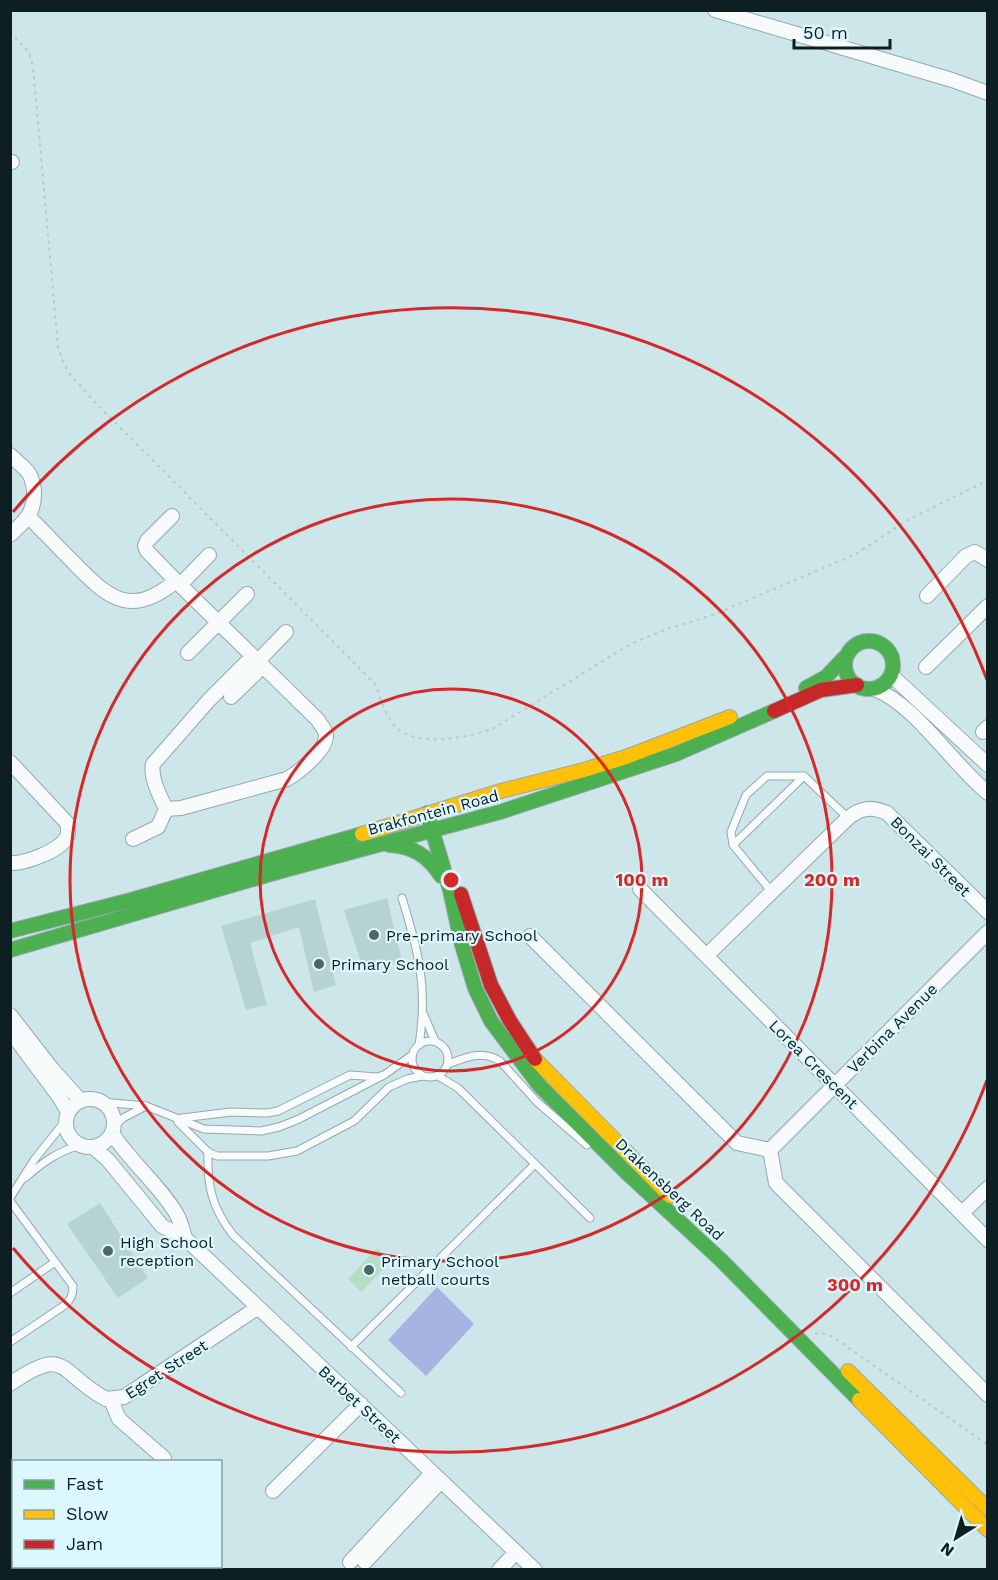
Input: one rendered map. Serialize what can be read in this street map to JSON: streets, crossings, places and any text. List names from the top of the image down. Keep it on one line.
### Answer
{"streets":{"street":["Brakfontein Road","Bonzai Street","Verbina Avenue","Lorea Crescent","Drakensberg Road","Egret Street","Barbet Street"]},"crossings":[["Brakfontein Road","Drakensberg Road"],["Verbina Avenue","Lorea Crescent"],["Egret Street","Barbet Street"]],"places":["Pre-primary School","Primary School","High School reception","Primary School netball courts"],"legend":["Fast","Slow","Jam"],"scale_bar":"50 m","north":"bottom left","rings":["100 m","200 m","300 m"]}
